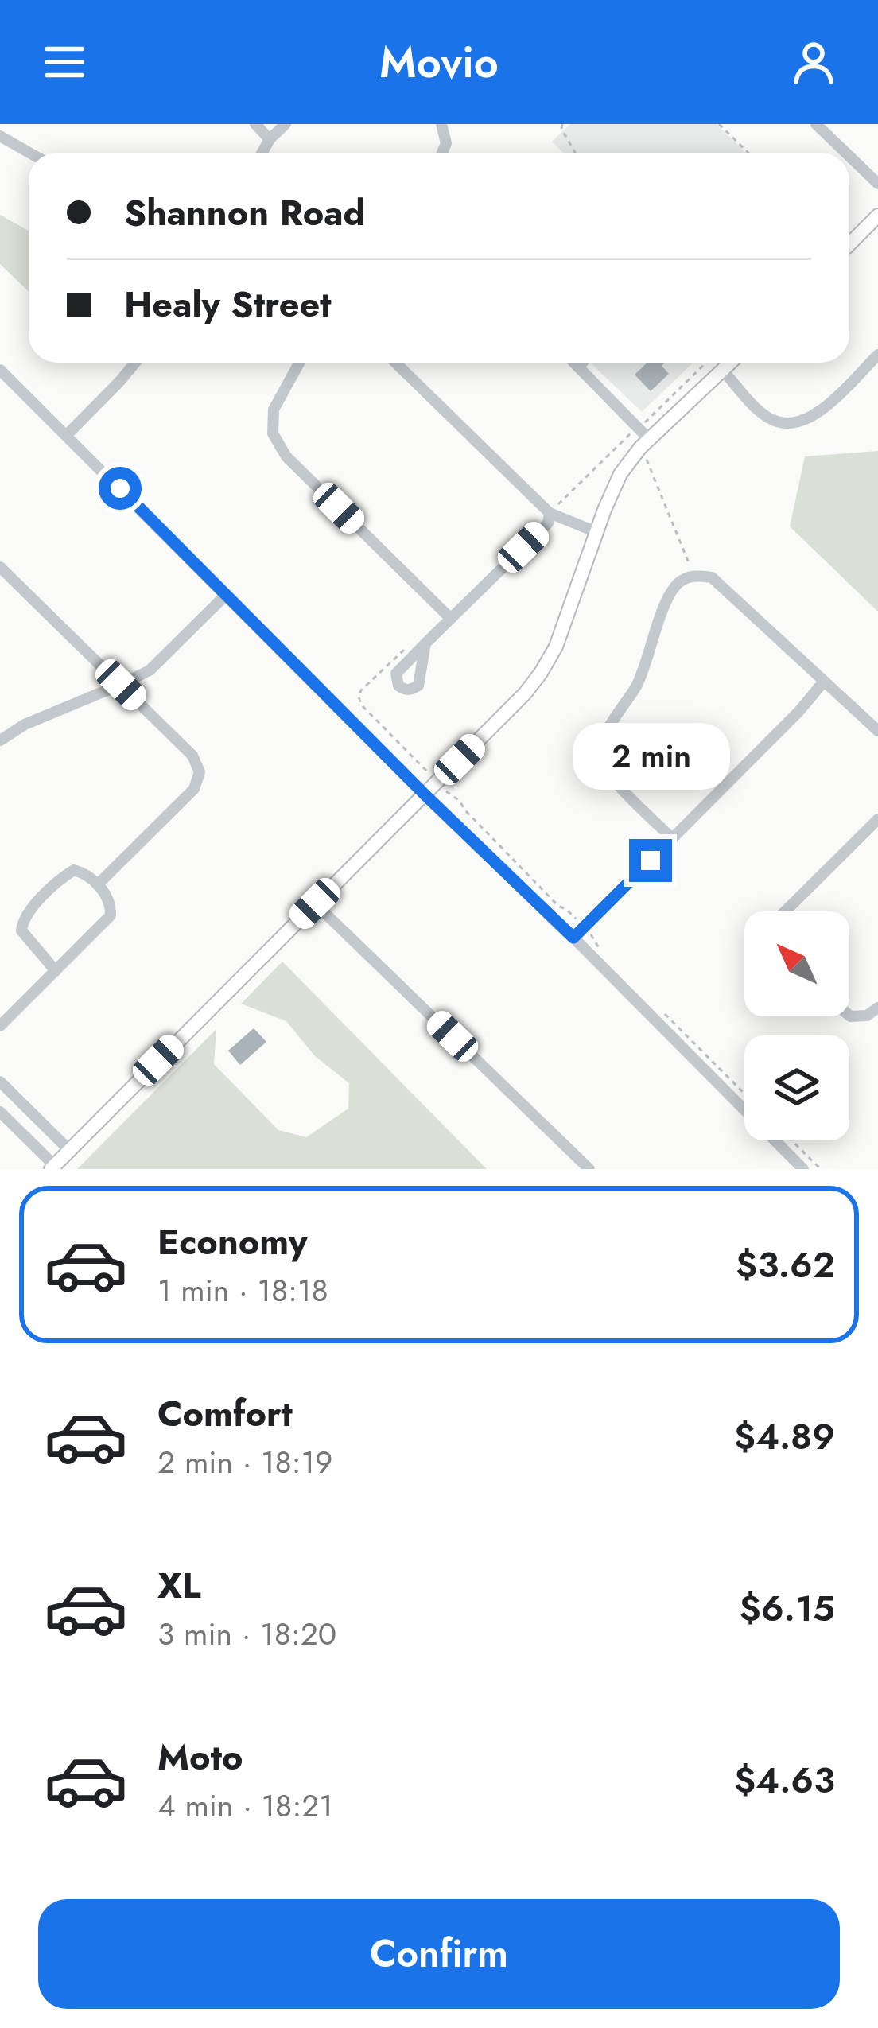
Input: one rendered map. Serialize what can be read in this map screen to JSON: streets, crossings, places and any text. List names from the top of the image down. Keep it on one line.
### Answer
{"north":"top left","page":{"header":"Movio","banner":["Shannon Road","Healy Street"],"bubble":"2 min","list":[{"name":"Economy","note":"1 min · 18:18","value":"$3.62"},{"name":"Comfort","note":"2 min · 18:19","value":"$4.89"},{"name":"XL","note":"3 min · 18:20","value":"$6.15"},{"name":"Moto","note":"4 min · 18:21","value":"$4.63"}],"buttons":"Confirm"}}
